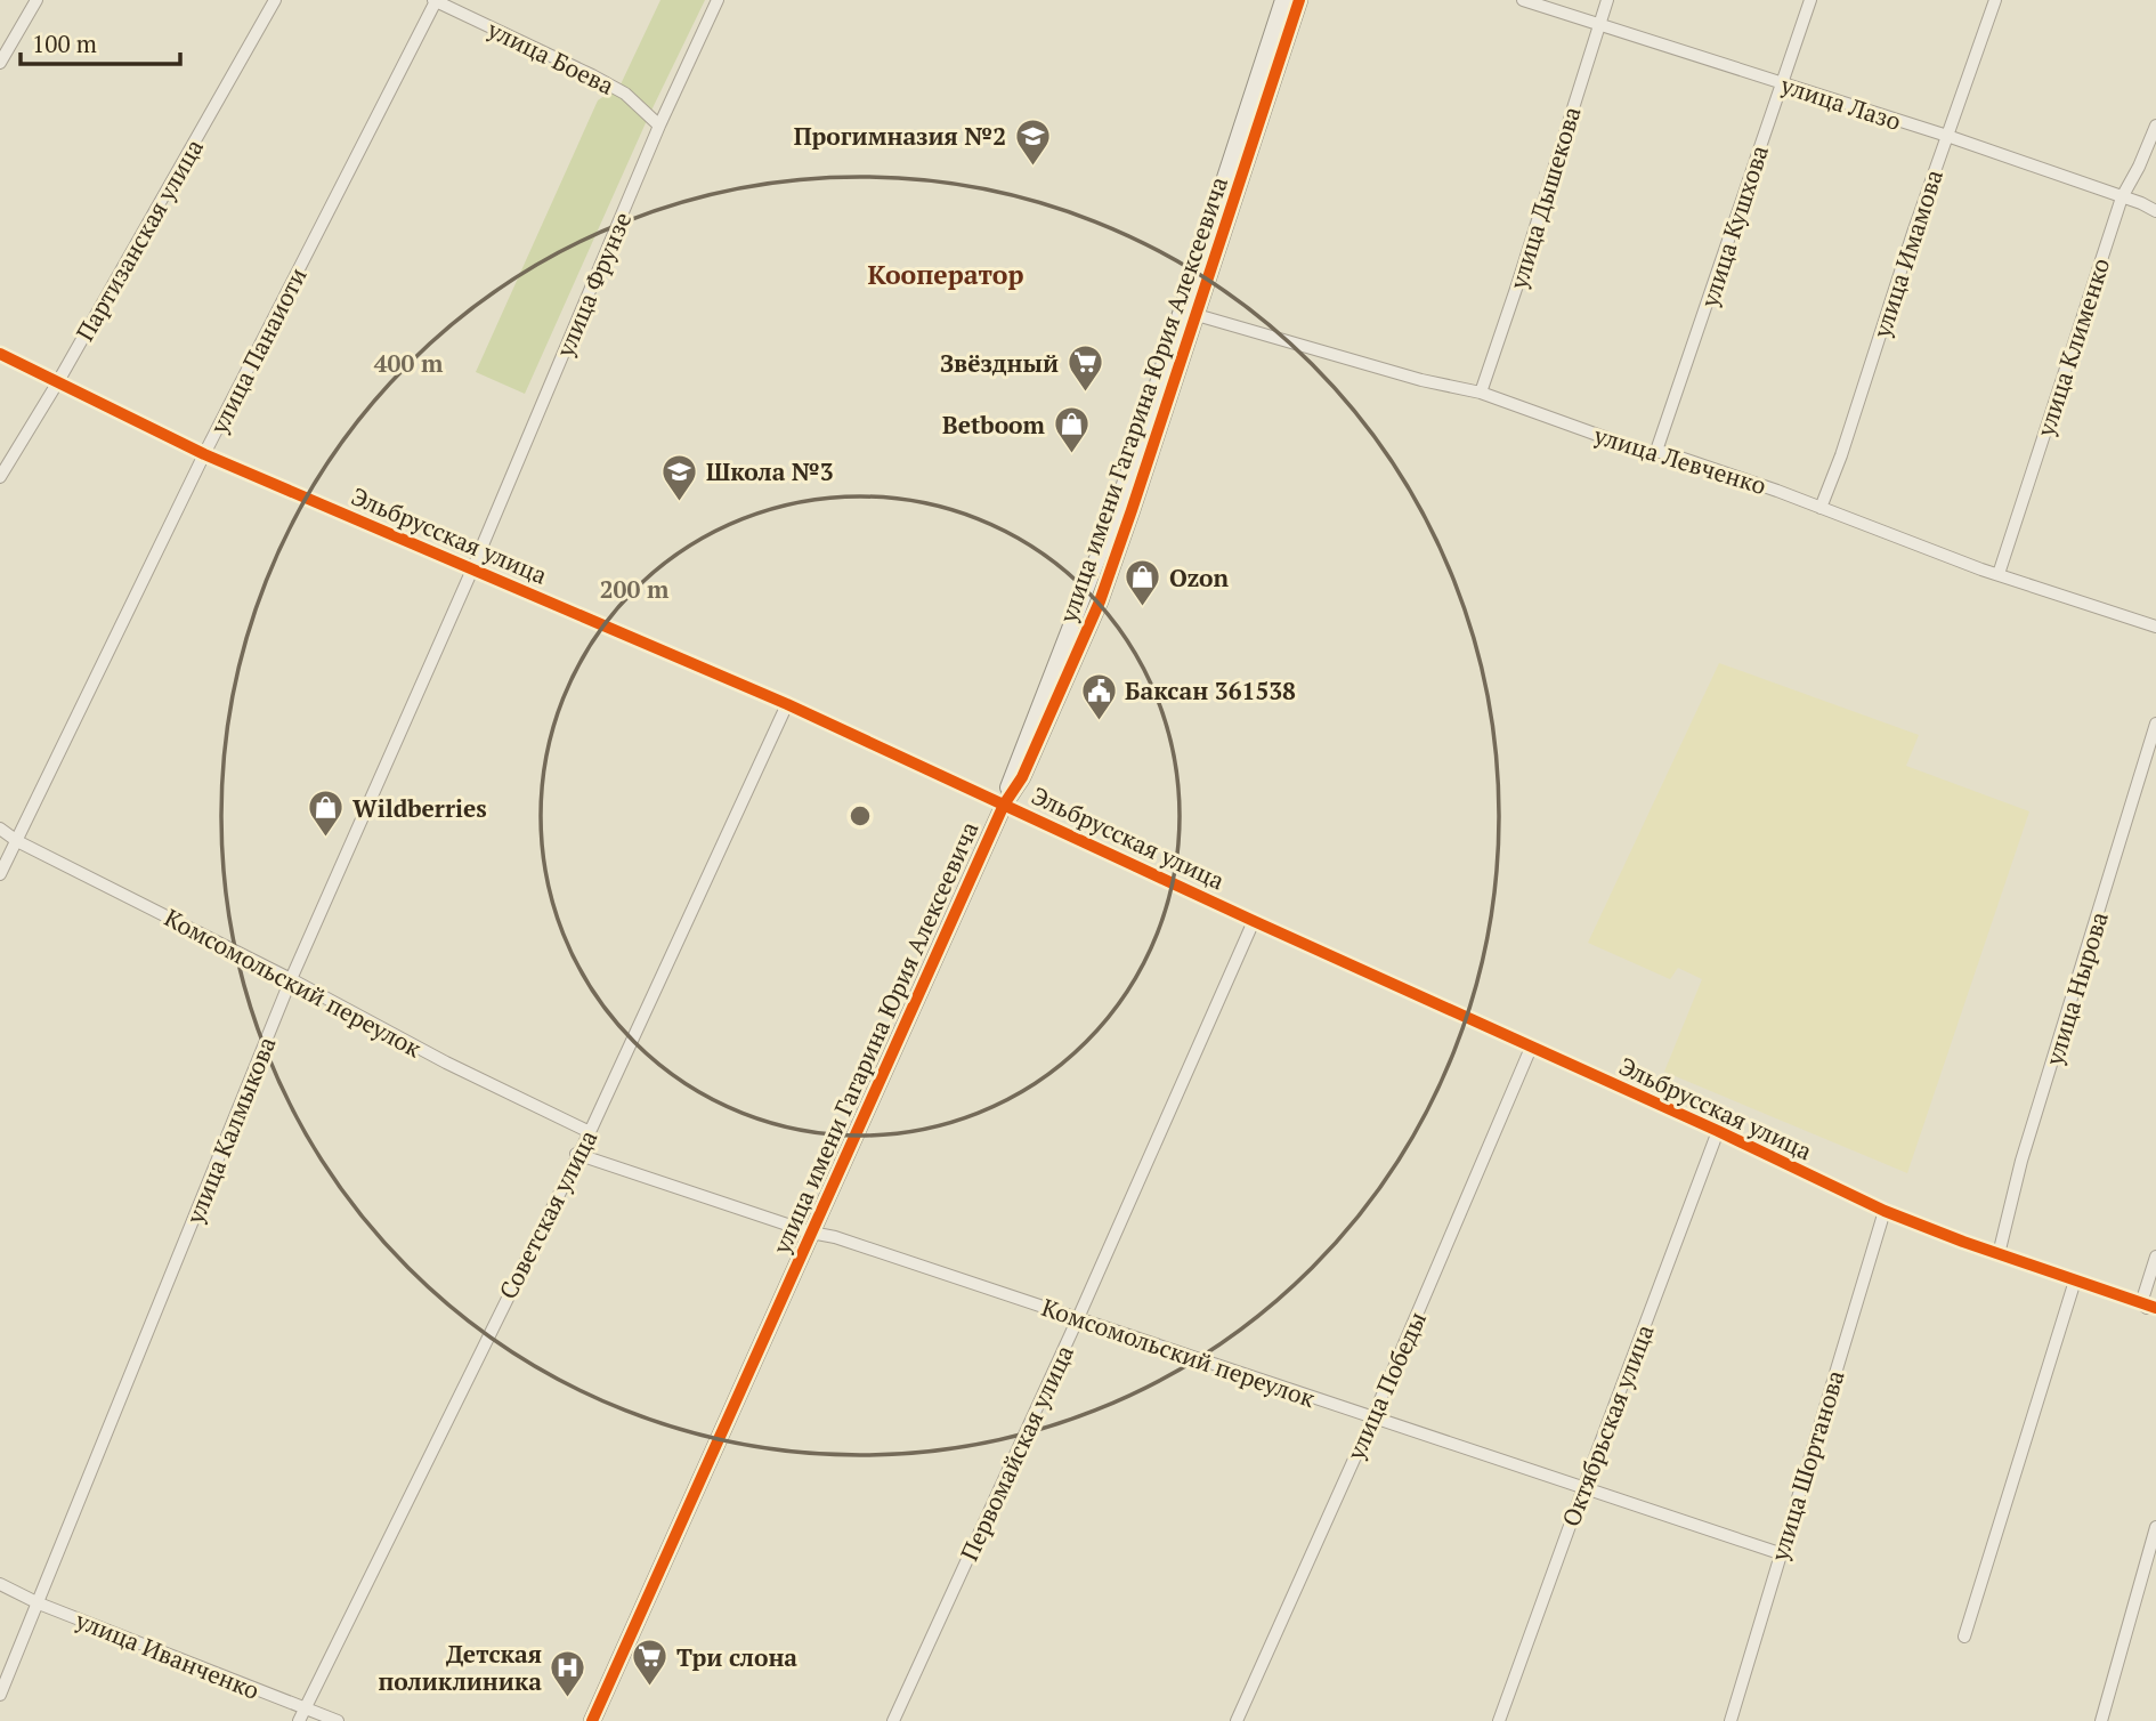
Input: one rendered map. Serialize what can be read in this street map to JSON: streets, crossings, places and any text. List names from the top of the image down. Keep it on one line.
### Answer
{"streets":{"street":["улица Боева","улица Лазо","улица Дышекова","улица Кушхова","Партизанская улица","улица Имамова","улица Фрунзе","улица Клименко","улица Панаиоти","улица имени Гагарина Юрия Алексеевича","улица Левченко","Эльбрусская улица","Комсомольский переулок","улица Нырова","улица Калмыкова","Советская улица","улица Победы","Октябрьская улица","Первомайская улица","улица Шортанова","улица Иванченко"]},"crossings":[["улица Боева","улица Фрунзе"],["улица Боева","улица Панаиоти"],["улица Лазо","улица Дышекова"],["улица Лазо","улица Кушхова"],["улица Лазо","улица Имамова"],["улица Лазо","улица Клименко"],["улица Дышекова","улица Левченко"],["улица Кушхова","улица Левченко"],["Партизанская улица","Эльбрусская улица"],["улица Имамова","улица Левченко"],["улица Фрунзе","Эльбрусская улица"],["улица Фрунзе","улица Калмыкова"],["улица Клименко","улица Левченко"],["улица Панаиоти","Эльбрусская улица"],["улица Панаиоти","Комсомольский переулок"],["улица имени Гагарина Юрия Алексеевича","улица Левченко"],["улица имени Гагарина Юрия Алексеевича","Эльбрусская улица"],["улица имени Гагарина Юрия Алексеевича","Комсомольский переулок"],["Эльбрусская улица","улица Нырова"],["Эльбрусская улица","улица Калмыкова"],["Эльбрусская улица","Советская улица"],["Эльбрусская улица","улица Победы"],["Эльбрусская улица","Октябрьская улица"],["Эльбрусская улица","Первомайская улица"],["Эльбрусская улица","улица Шортанова"],["Комсомольский переулок","улица Калмыкова"],["Комсомольский переулок","Советская улица"],["Комсомольский переулок","улица Победы"],["Комсомольский переулок","Октябрьская улица"],["Комсомольский переулок","Первомайская улица"],["Комсомольский переулок","улица Шортанова"],["улица Калмыкова","улица Иванченко"],["Советская улица","улица Иванченко"]],"districts":["Кооператор"],"places":{"school or university":["Прогимназия №2","Школа №3"],"supermarket":["Звёздный","Три слона"],"shop":["Betboom","Ozon","Wildberries"],"public building":["Баксан 361538"],"hospital":["Детская поликлиника"]},"scale_bar":"100 m","rings":["400 m","200 m"]}
